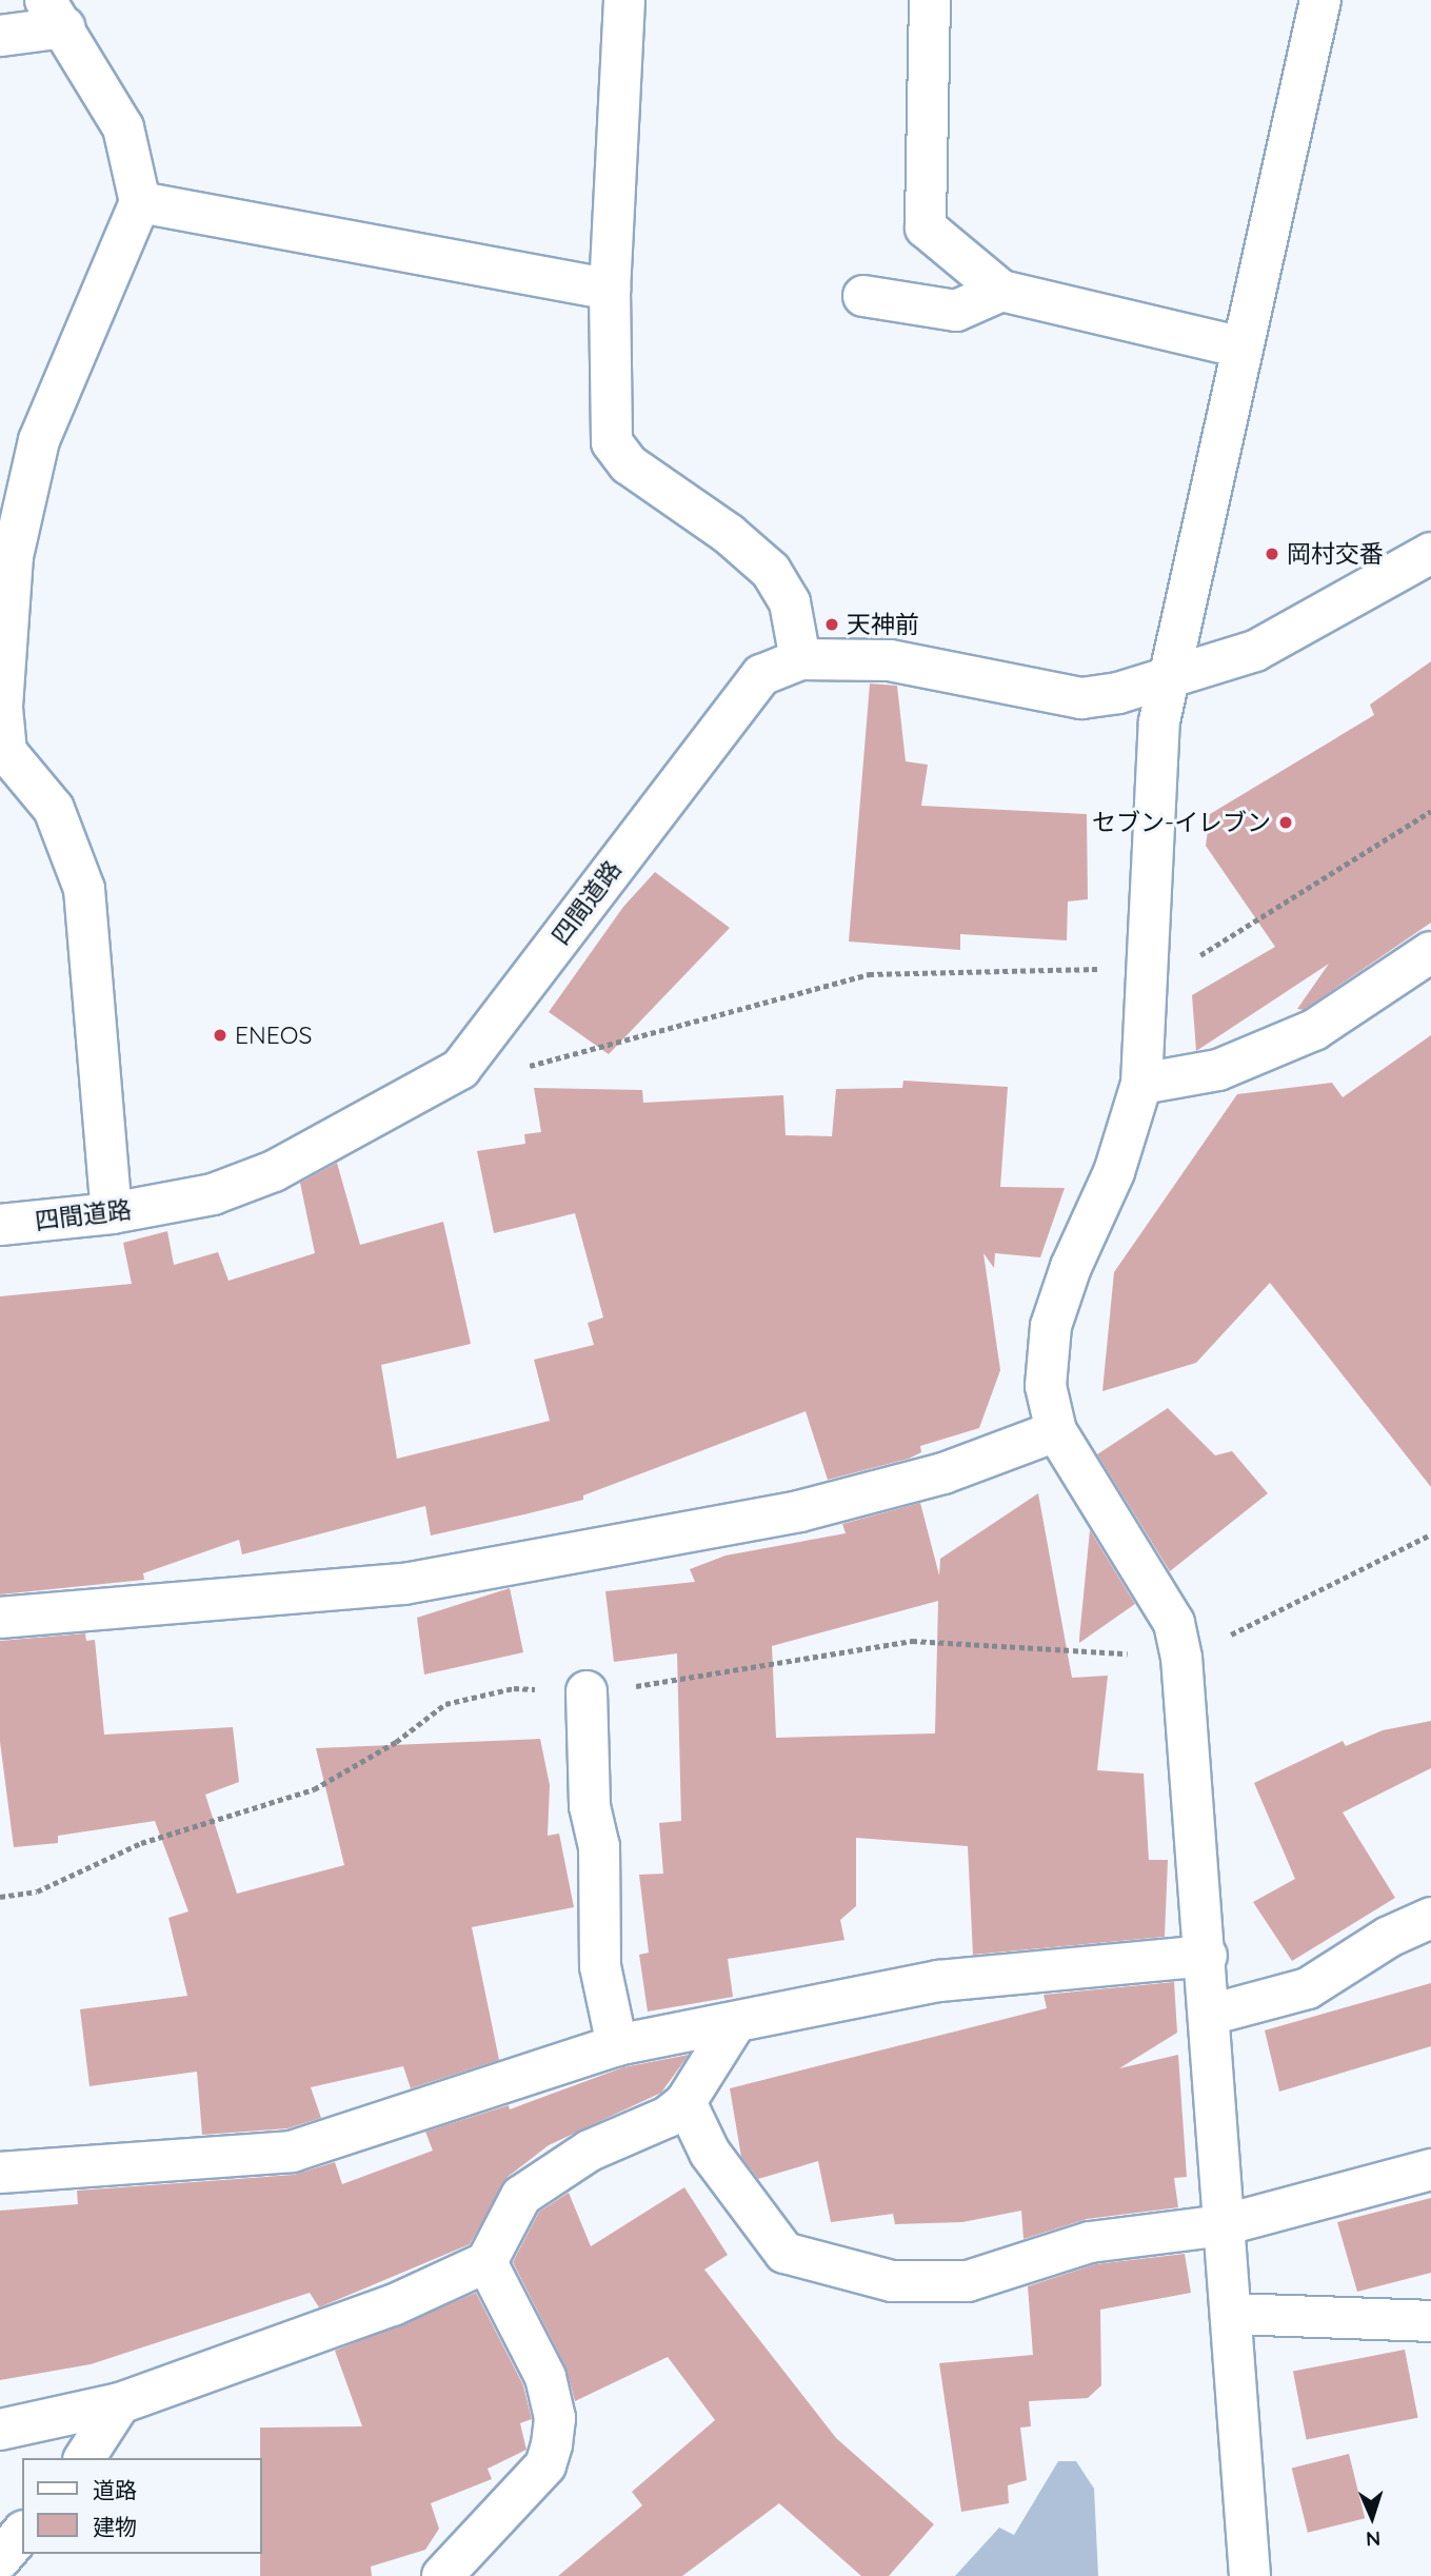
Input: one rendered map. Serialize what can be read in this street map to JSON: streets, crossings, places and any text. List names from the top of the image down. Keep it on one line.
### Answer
{"streets":{"street":["四間道路"]},"places":["岡村交番","天神前","セブン-イレブン","ENEOS"],"legend":["道路","建物"],"north":"bottom"}
